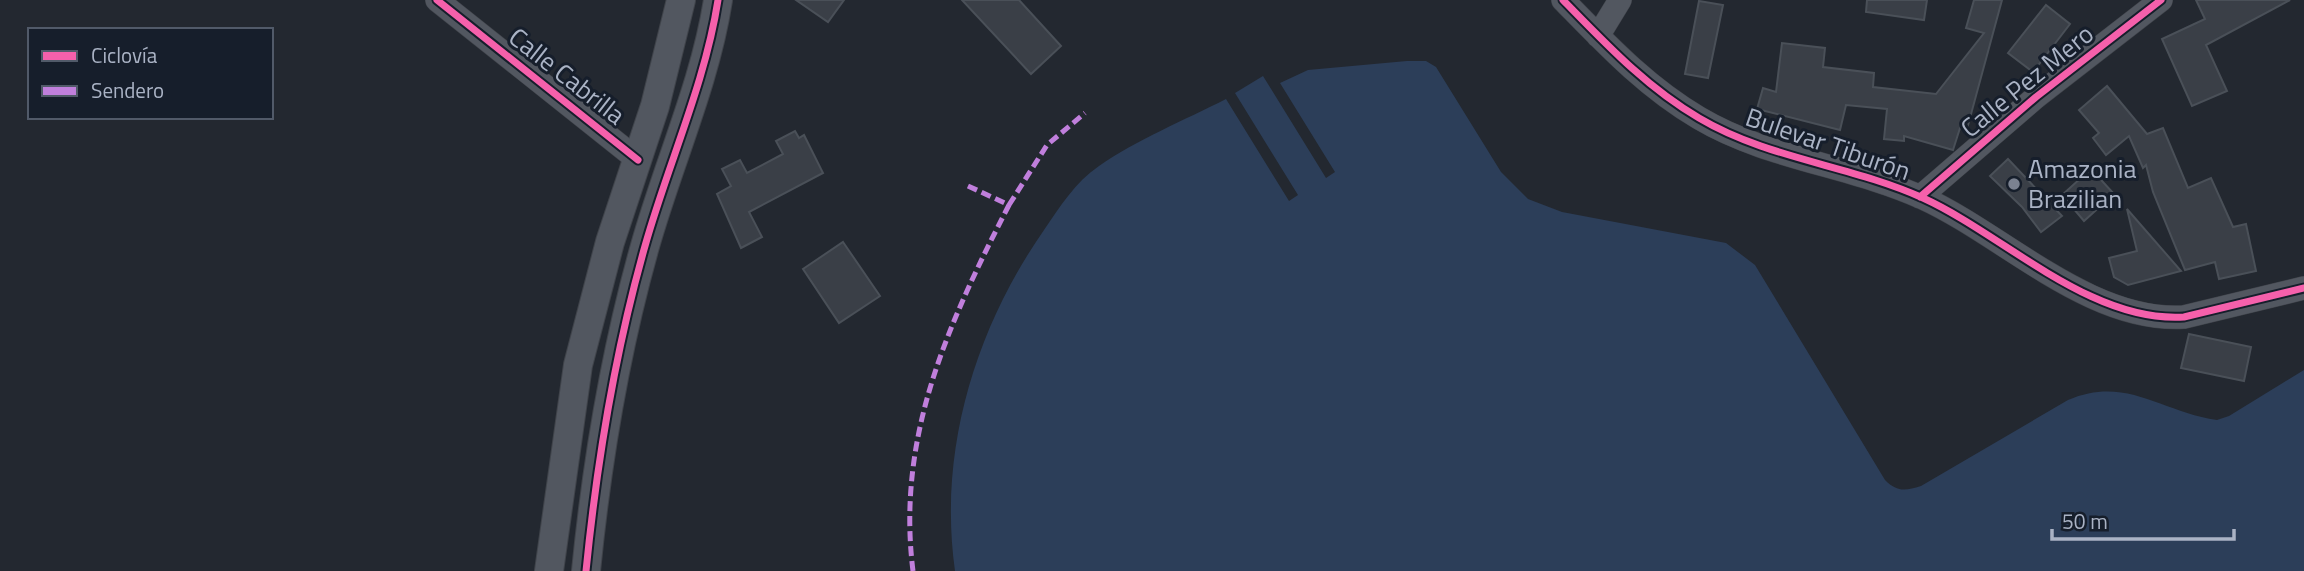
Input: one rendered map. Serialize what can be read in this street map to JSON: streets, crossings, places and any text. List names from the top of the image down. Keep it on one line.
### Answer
{"streets":{"street":["Calle Cabrilla","Calle Pez Mero","Bulevar Tiburón"]},"crossings":[["Calle Pez Mero","Bulevar Tiburón"]],"places":["Amazonia Brazilian"],"legend":["Ciclovía","Sendero"],"scale_bar":"50 m"}
